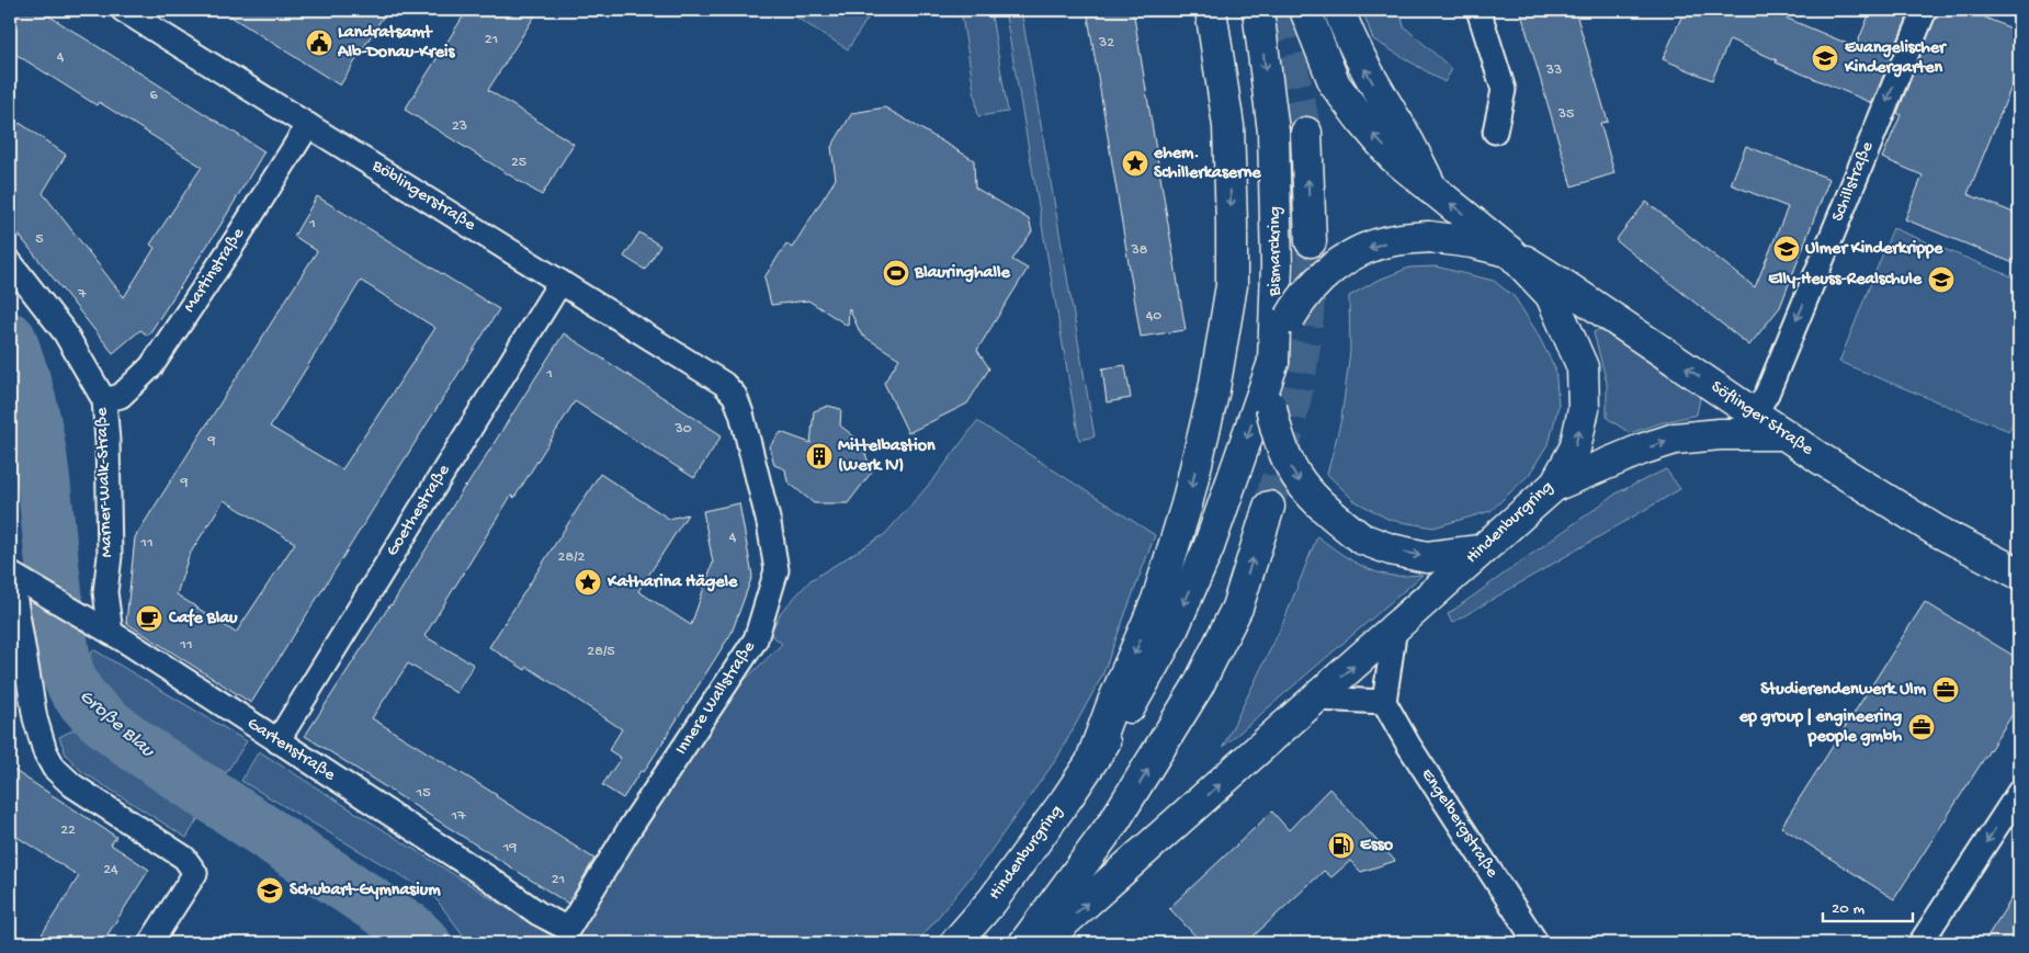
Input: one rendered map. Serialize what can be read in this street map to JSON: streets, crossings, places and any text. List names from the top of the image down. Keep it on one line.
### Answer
{"streets":{"main road":["Bismarckring","Söflinger Straße","Hindenburgring"],"street":["Schillstraße","Böblingerstraße","Martinstraße","Marner-Walk-Straße","Goethestraße","Innere Wallstraße","Gartenstraße","Engelbergstraße"]},"crossings":[["Schillstraße","Söflinger Straße"],["Böblingerstraße","Martinstraße"],["Böblingerstraße","Goethestraße"],["Böblingerstraße","Innere Wallstraße"],["Martinstraße","Marner-Walk-Straße"],["Söflinger Straße","Hindenburgring"],["Marner-Walk-Straße","Gartenstraße"],["Goethestraße","Gartenstraße"],["Innere Wallstraße","Gartenstraße"]],"one_way":["Schillstraße","Söflinger Straße"],"water":["Große Blau"],"places":{"public building":["Landratsamt Alb-Donau-Kreis"],"school or university":["Evangelischer Kindergarten","Ulmer Kinderkrippe","Elly-Heuss-Realschule","Schubart-Gymnasium"],"place":["ehem. Schillerkaserne","Katharina Hägele"],"sports":["Blauringhalle"],"building":["Mittelbastion (Werk IV)"],"cafe":["Cafe Blau"],"office":["Studierendenwerk Ulm","ep group | engineering people gmbh"],"fuel station":["Esso"]},"house_numbers":["21","32","4","33","6","35","23","25","1","5","38","7","40","1","30","9","9","4","11","28/2","11","28/5","15","17","22","19","24","21"],"scale_bar":"20 m"}
